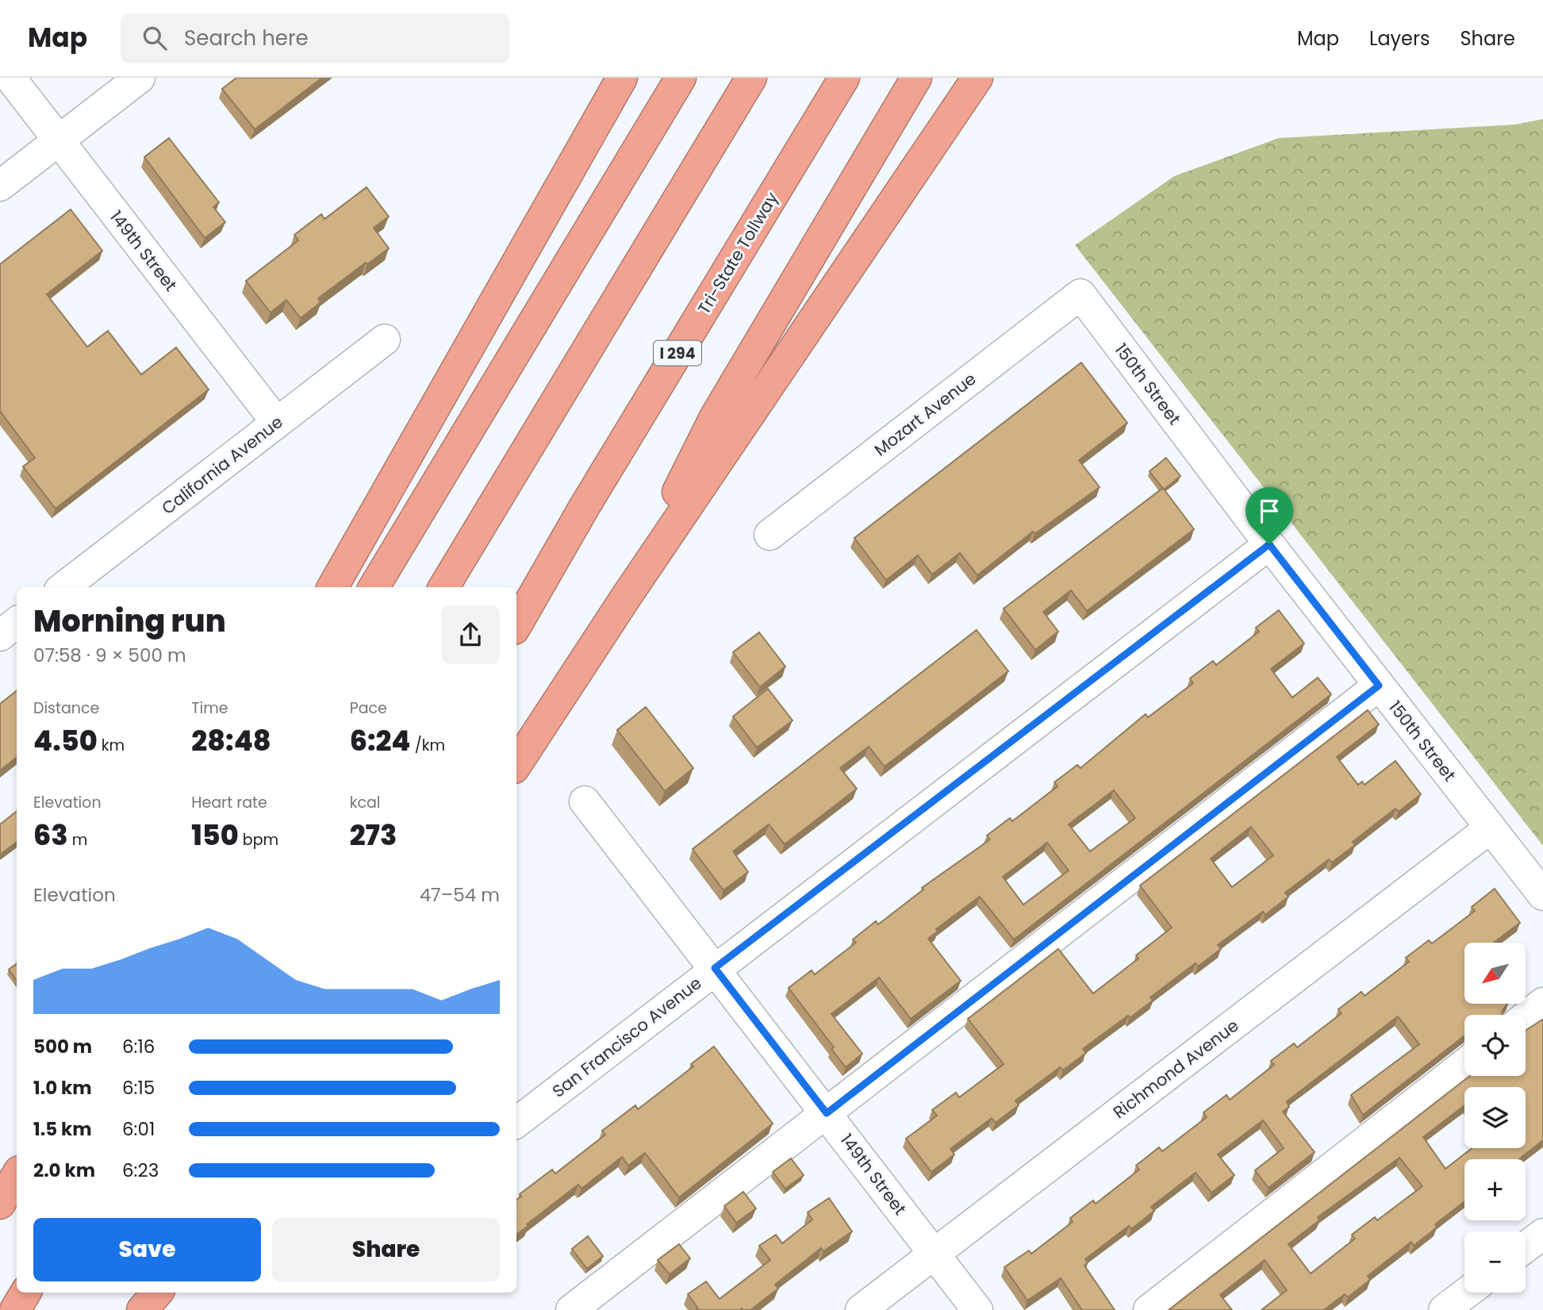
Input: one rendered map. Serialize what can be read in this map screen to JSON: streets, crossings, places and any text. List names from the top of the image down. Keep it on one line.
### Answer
{"streets":{"highway":["Tri-State Tollway","I 294"],"street":["149th Street","150th Street","Mozart Avenue","California Avenue","San Francisco Avenue","Richmond Avenue"]},"crossings":[["149th Street","California Avenue"],["149th Street","San Francisco Avenue"],["149th Street","Richmond Avenue"],["150th Street","Mozart Avenue"],["150th Street","San Francisco Avenue"],["150th Street","Richmond Avenue"]],"north":"bottom left","page":{"header":"Map","search":"Search here","nav":["Map","Layers","Share"],"heading":["Morning run","07:58 · 9 × 500 m"],"stats":[["Distance","4.50 km"],["Time","28:48"],["Pace","6:24 /km"],["Elevation","63 m"],["Heart rate","150 bpm"],["kcal","273"]],"chart":["Elevation","47–54 m"],"map_buttons":["+","−"],"list":[{"name":"500 m","note":"6:16"},{"name":"1.0 km","note":"6:15"},{"name":"1.5 km","note":"6:01"},{"name":"2.0 km","note":"6:23"}],"buttons":["Save","Share"]}}
